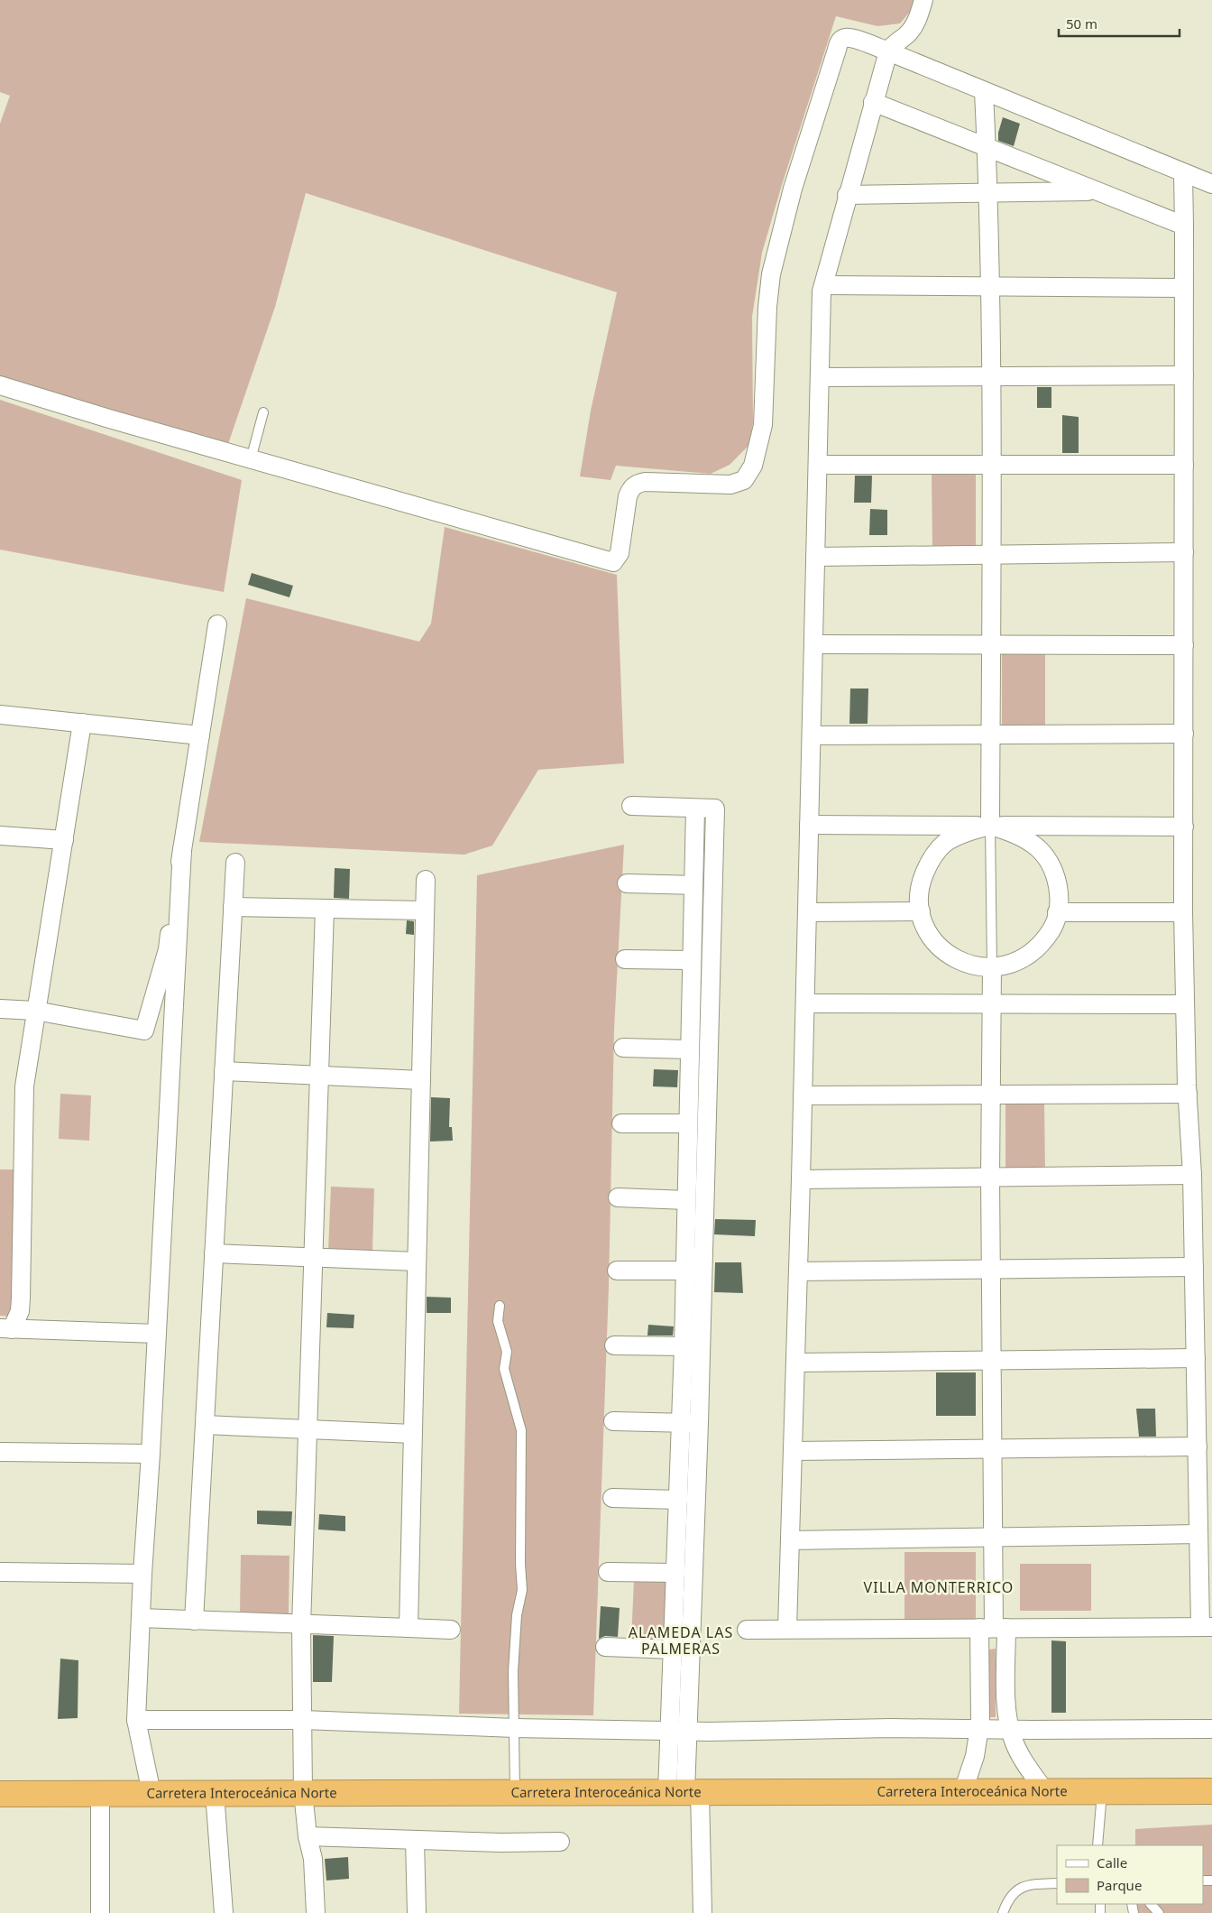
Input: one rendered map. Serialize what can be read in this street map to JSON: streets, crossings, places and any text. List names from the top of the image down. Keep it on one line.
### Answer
{"streets":{"highway":["Carretera Interoceánica Norte"]},"districts":["VILLA MONTERRICO","ALAMEDA LAS PALMERAS"],"legend":["Calle","Parque"],"scale_bar":"50 m"}
